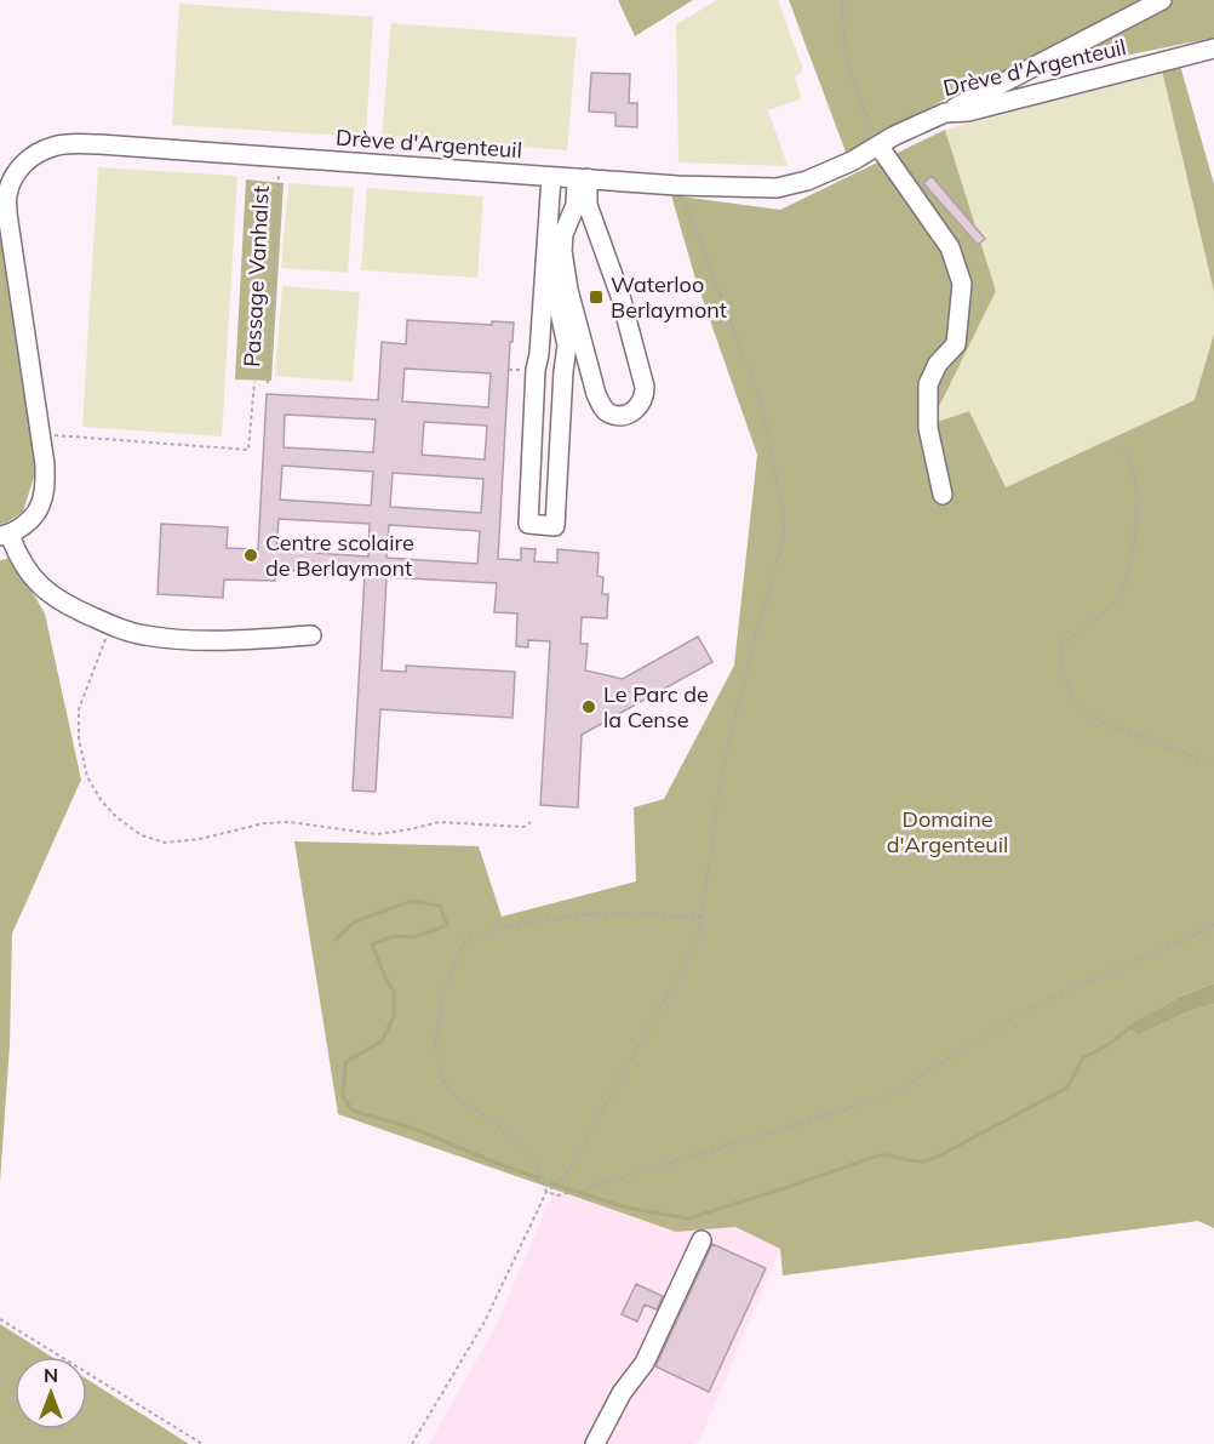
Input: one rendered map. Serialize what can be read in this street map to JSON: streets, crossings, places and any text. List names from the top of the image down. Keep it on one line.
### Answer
{"streets":{"street":["Drève d'Argenteuil"],"path":["Passage Vanhalst"]},"parks":["Domaine d'Argenteuil"],"places":{"transit":["Waterloo Berlaymont"],"other":["Centre scolaire de Berlaymont","Le Parc de la Cense"]},"north":"top"}
